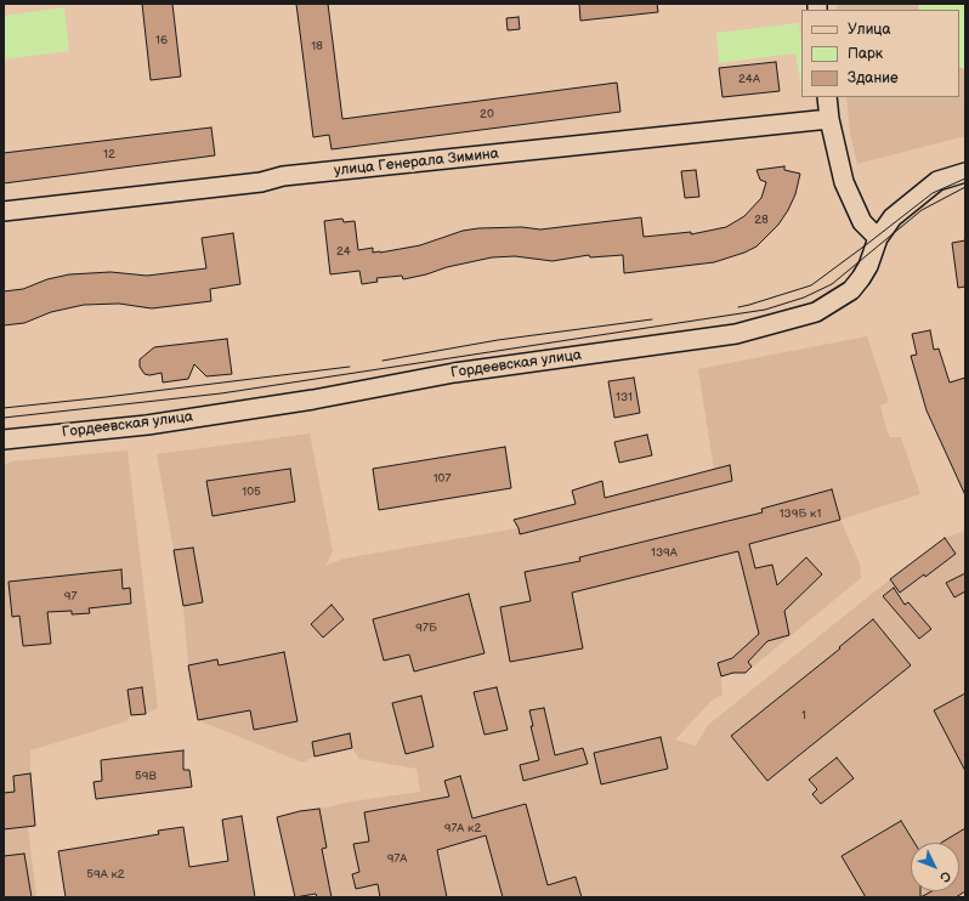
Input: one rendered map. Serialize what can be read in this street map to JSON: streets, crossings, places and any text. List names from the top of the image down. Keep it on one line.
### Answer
{"streets":{"street":["улица Генерала Зимина","Гордеевская улица"]},"house_numbers":["16","18","24А","20","12","28","24","131","107","105","139Б к1","139А","97","97Б","1","59В","97А к2","97А","59А к2"],"legend":["Улица","Парк","Здание"],"north":"bottom right"}
